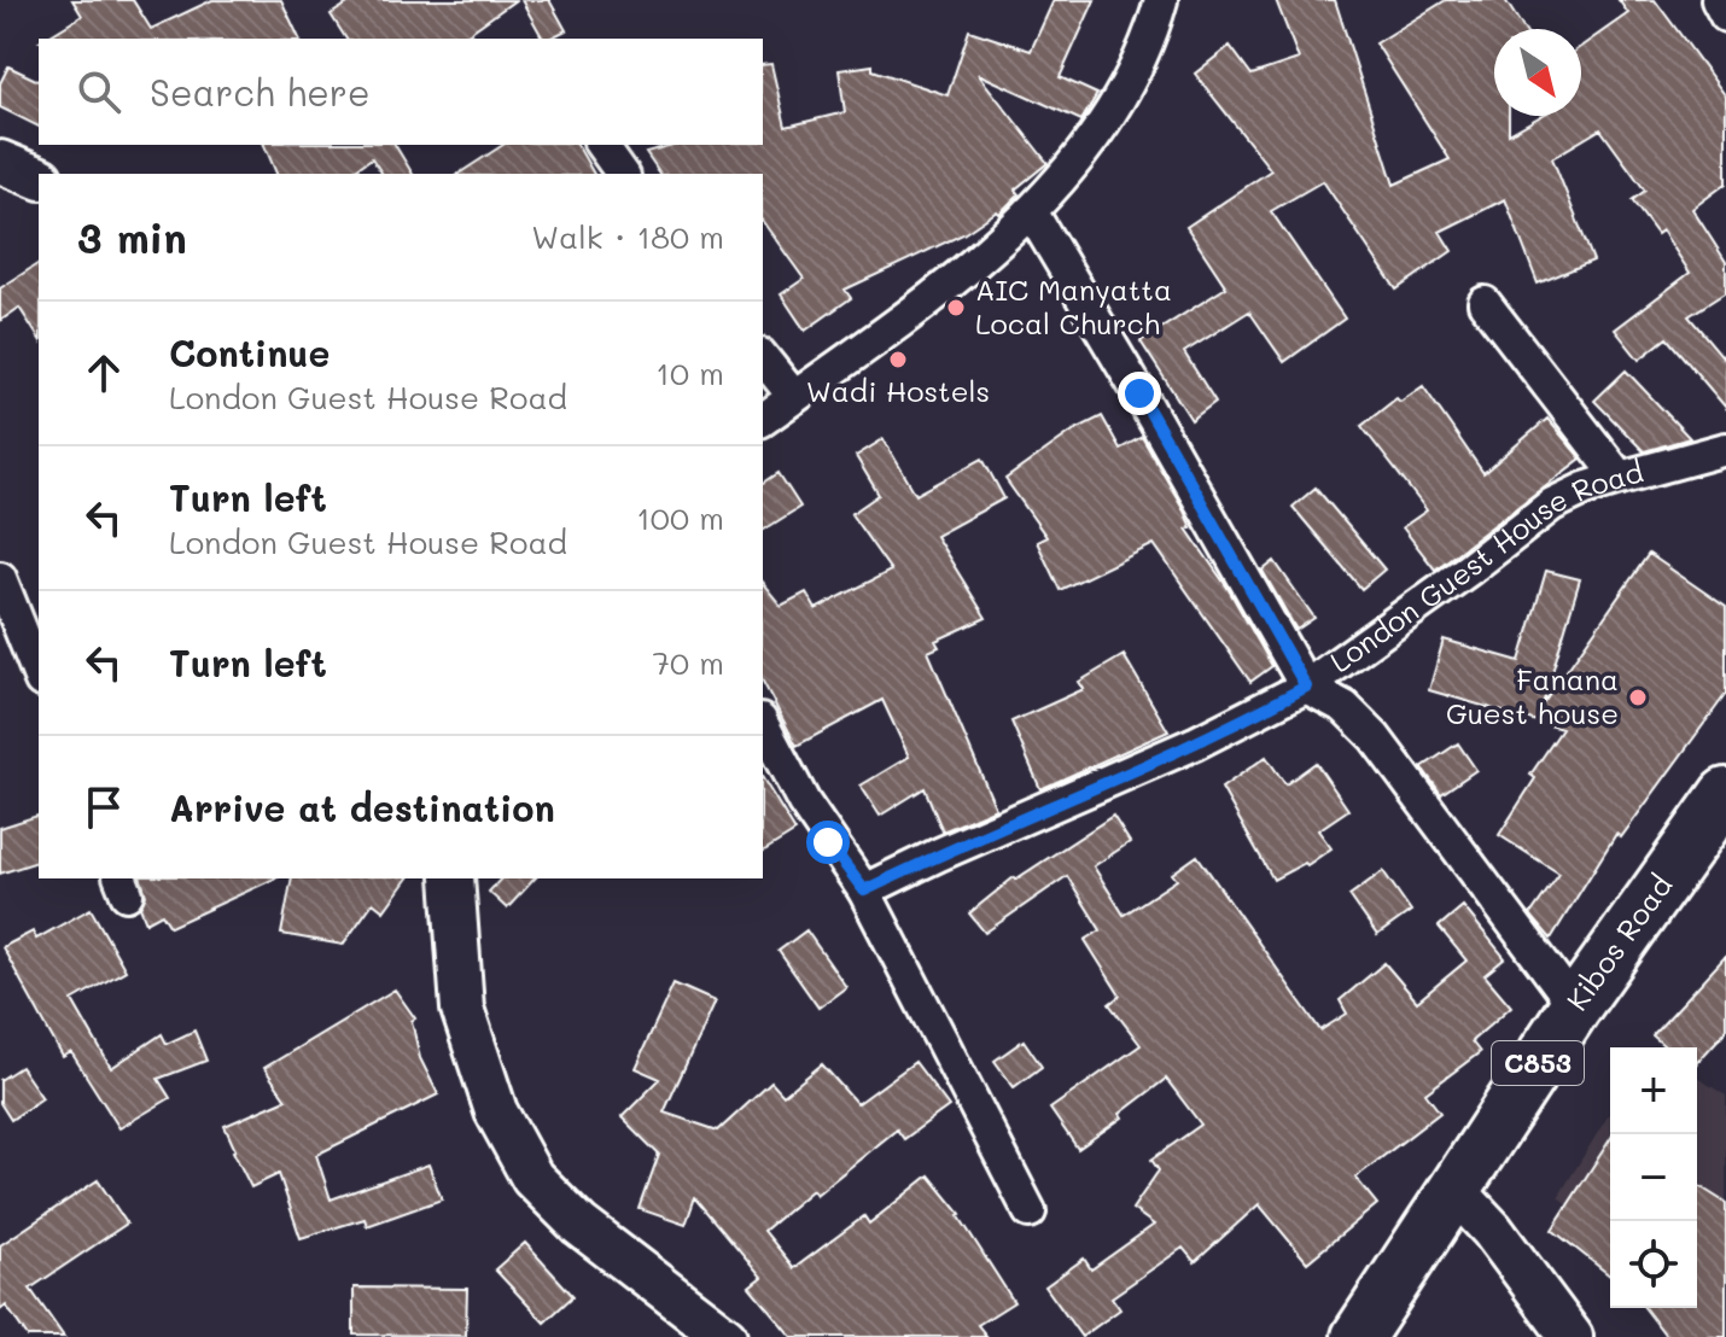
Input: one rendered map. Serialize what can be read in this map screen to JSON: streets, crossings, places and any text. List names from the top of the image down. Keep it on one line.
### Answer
{"streets":{"main road":["Kibos Road","C853"],"street":["London Guest House Road"]},"places":["AIC Manyatta Local Church","Wadi Hostels","Fanana Guest house"],"north":"bottom right","page":{"search":"Search here","heading":["3 min","Walk · 180 m"],"list":[["Continue","London Guest House Road","10 m"],["Turn left","London Guest House Road","100 m"],["Turn left","70 m"],"Arrive at destination"],"map_buttons":["+","−"]}}
